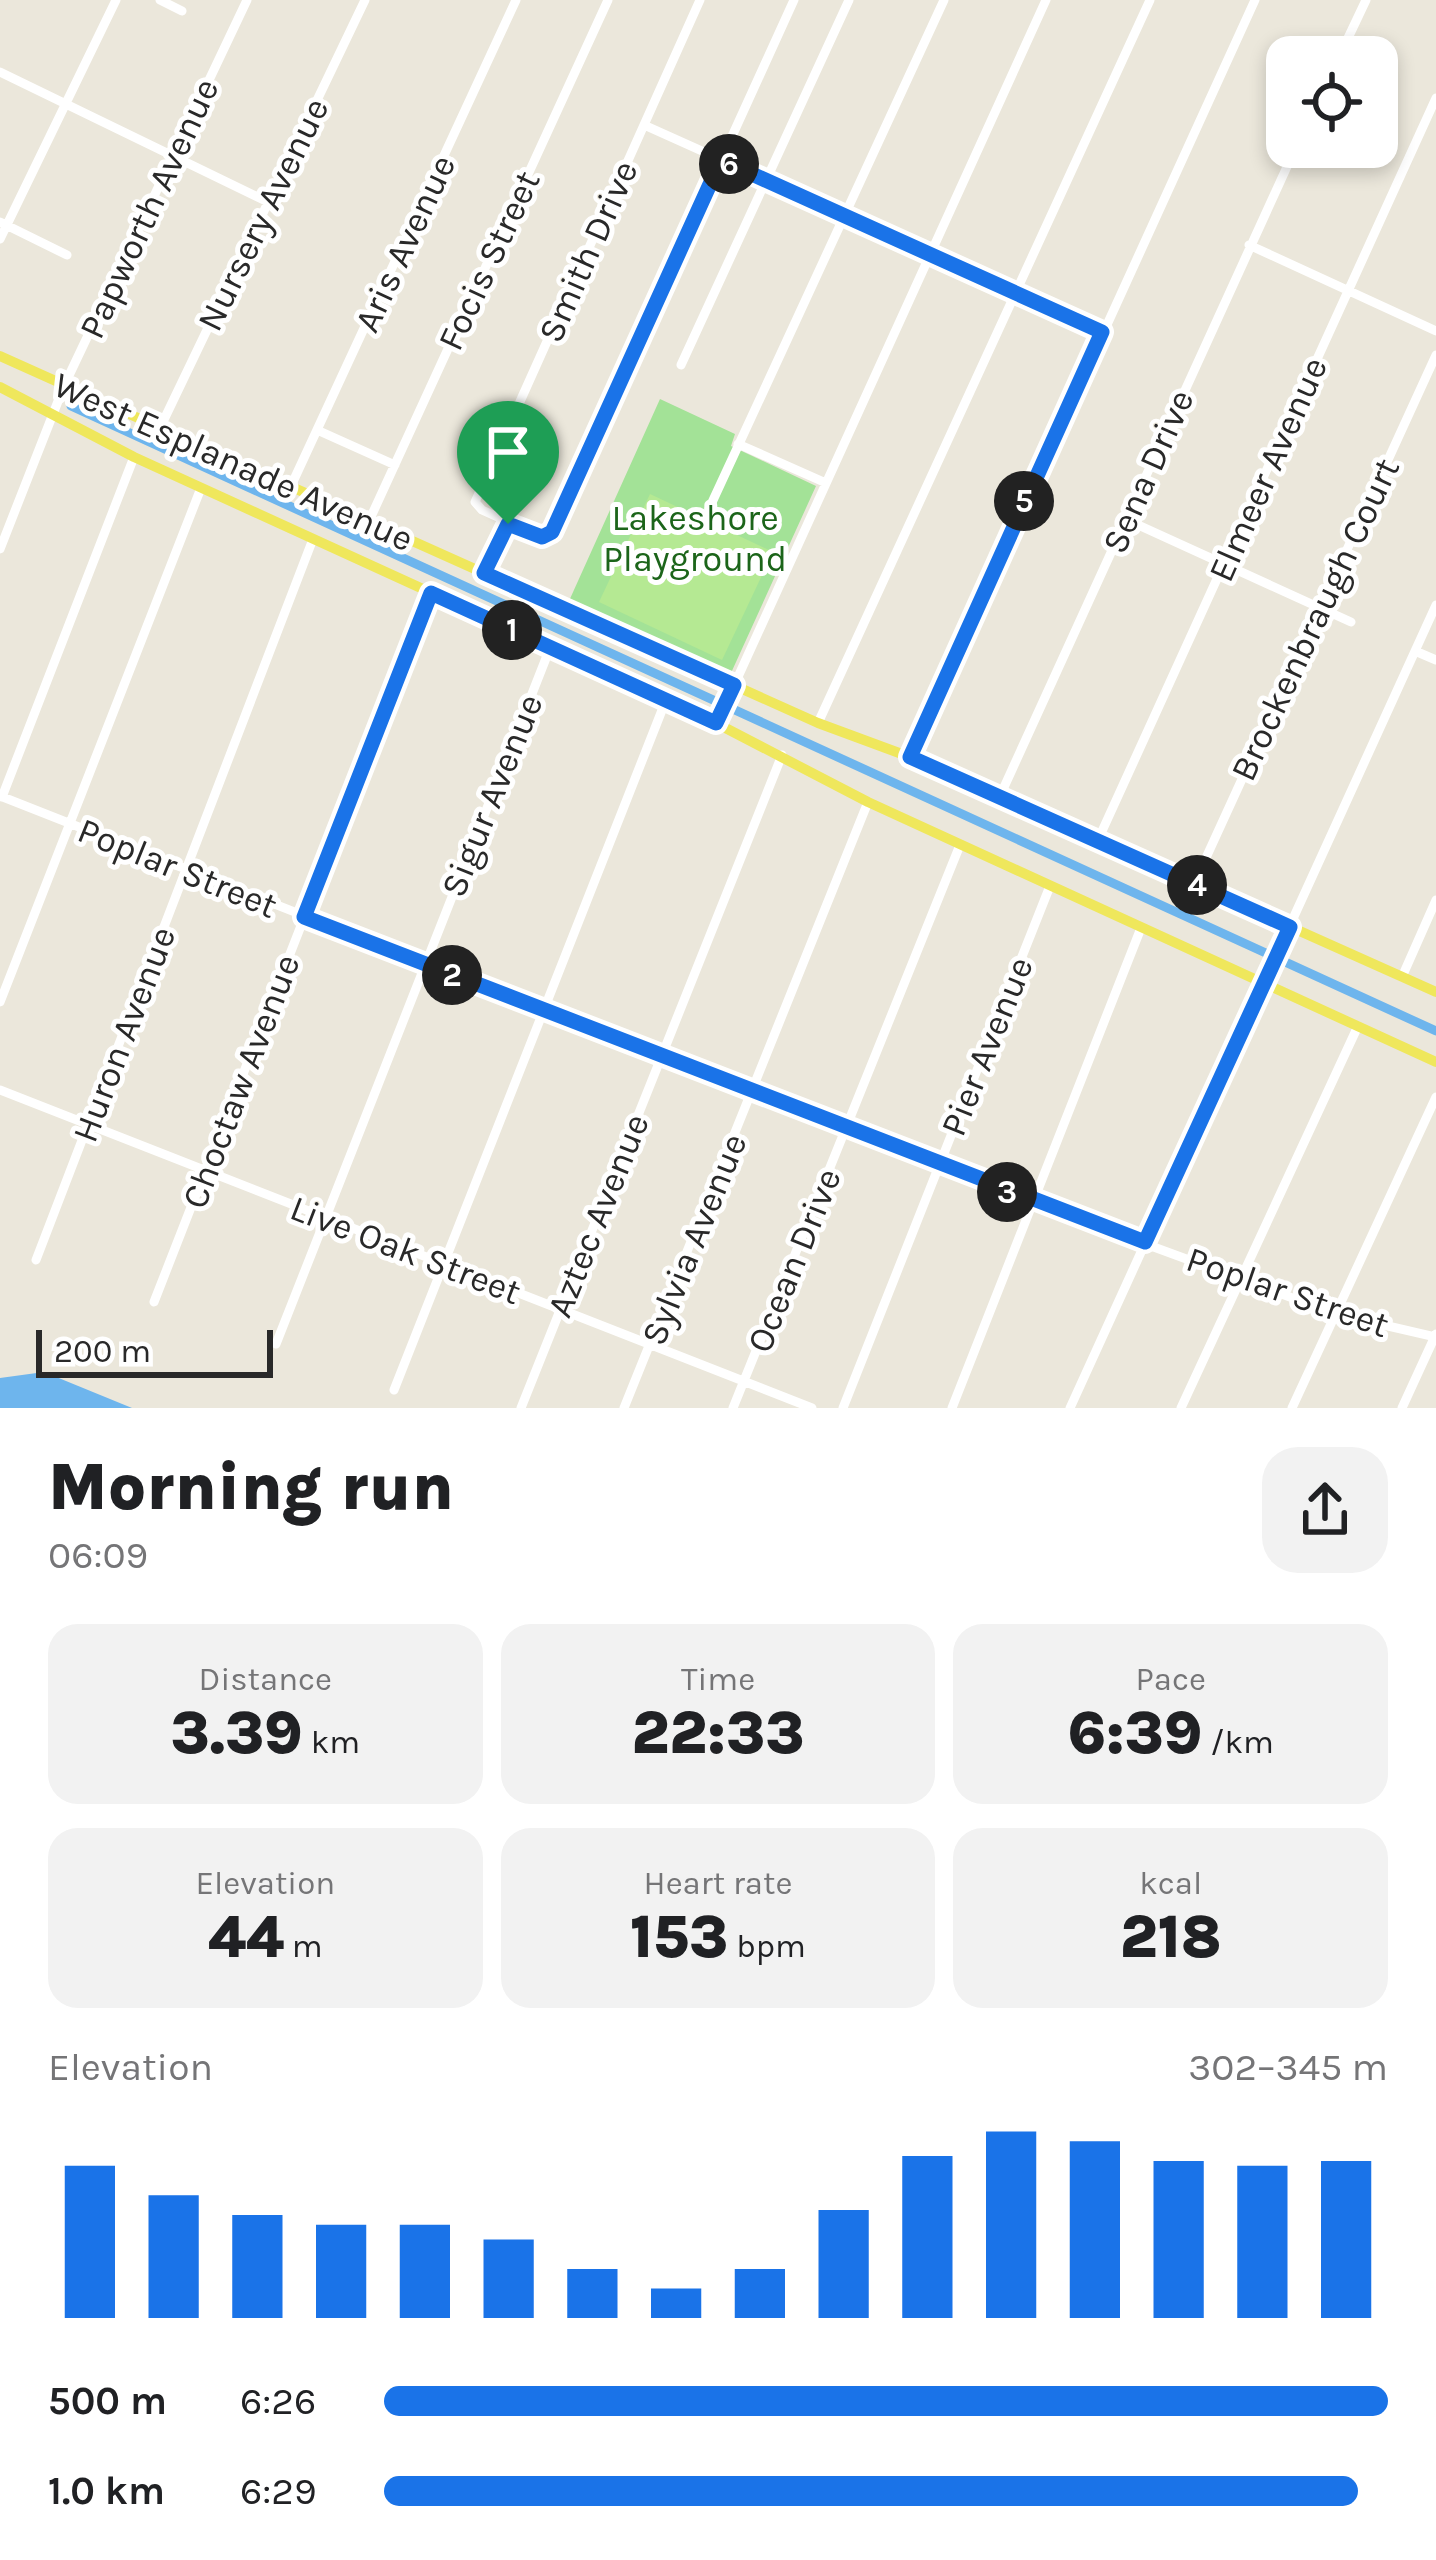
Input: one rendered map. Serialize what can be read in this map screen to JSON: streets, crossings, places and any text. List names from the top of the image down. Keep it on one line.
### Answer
{"streets":{"main road":["West Esplanade Avenue"],"street":["Papworth Avenue","Nursery Avenue","Aris Avenue","Smith Drive","Focis Street","Elmeer Avenue","Sena Drive","Brockenbraugh Court","Sigur Avenue","Poplar Street","Huron Avenue","Pier Avenue","Choctaw Avenue","Aztec Avenue","Sylvia Avenue","Live Oak Street","Ocean Drive"]},"crossings":[["Papworth Avenue","West Esplanade Avenue"],["Nursery Avenue","West Esplanade Avenue"],["Aris Avenue","West Esplanade Avenue"],["Focis Street","West Esplanade Avenue"],["West Esplanade Avenue","Elmeer Avenue"],["West Esplanade Avenue","Sena Drive"],["West Esplanade Avenue","Brockenbraugh Court"],["West Esplanade Avenue","Sigur Avenue"],["West Esplanade Avenue","Huron Avenue"],["West Esplanade Avenue","Pier Avenue"],["West Esplanade Avenue","Choctaw Avenue"],["West Esplanade Avenue","Aztec Avenue"],["West Esplanade Avenue","Sylvia Avenue"],["West Esplanade Avenue","Ocean Drive"],["Sigur Avenue","Poplar Street"],["Sigur Avenue","Live Oak Street"],["Poplar Street","Huron Avenue"],["Poplar Street","Pier Avenue"],["Poplar Street","Choctaw Avenue"],["Poplar Street","Aztec Avenue"],["Poplar Street","Sylvia Avenue"],["Poplar Street","Ocean Drive"],["Huron Avenue","Live Oak Street"],["Choctaw Avenue","Live Oak Street"],["Aztec Avenue","Live Oak Street"],["Sylvia Avenue","Live Oak Street"],["Live Oak Street","Ocean Drive"]],"parks":["Lakeshore Playground"],"scale_bar":"200 m","page":{"pins":["6","5","1","4","2","3"],"scale":"200 m","heading":["Morning run","06:09"],"stats":[["Distance","3.39 km"],["Time","22:33"],["Pace","6:39 /km"],["Elevation","44 m"],["Heart rate","153 bpm"],["kcal","218"]],"chart":["Elevation","302–345 m"],"list":[{"name":"500 m","note":"6:26"},{"name":"1.0 km","note":"6:29"}]}}
